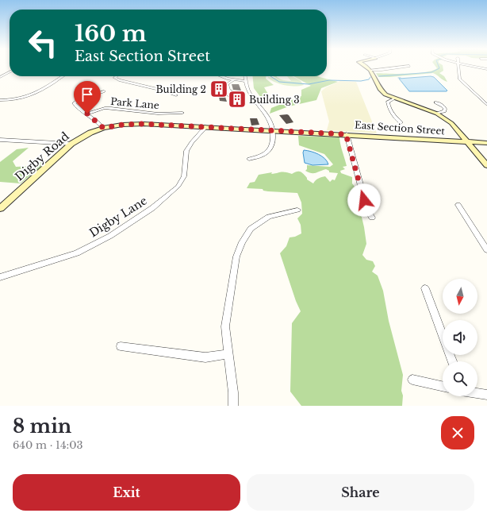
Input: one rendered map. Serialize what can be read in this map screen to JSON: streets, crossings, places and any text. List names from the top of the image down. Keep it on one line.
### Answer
{"streets":{"street":["Park Lane","East Section Street","Digby Road","Digby Lane"]},"crossings":[["East Section Street","Digby Road"],["East Section Street","Digby Lane"]],"places":{"building":["Building 2","Building 3"]},"north":"bottom","page":{"turn":["160 m","East Section Street"],"heading":["8 min","640 m · 14:03"],"buttons":["Exit","Share"]}}
